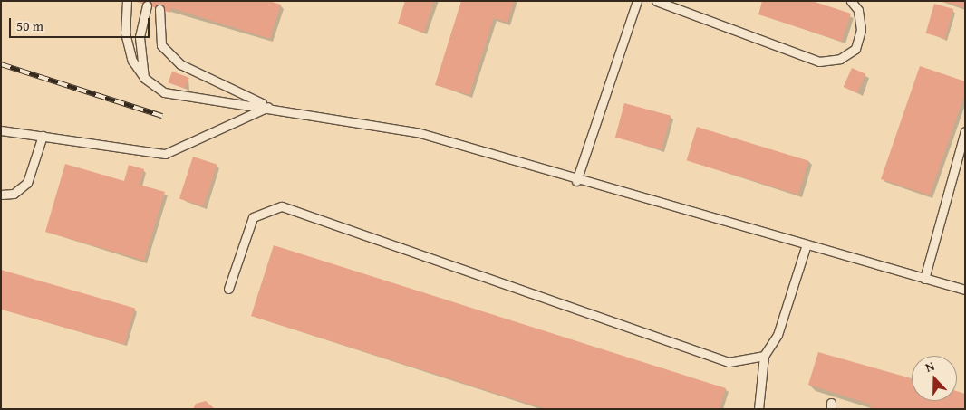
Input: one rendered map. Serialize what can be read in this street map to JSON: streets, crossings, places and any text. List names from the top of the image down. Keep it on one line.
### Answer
{"scale_bar":"50 m","north":"top"}
